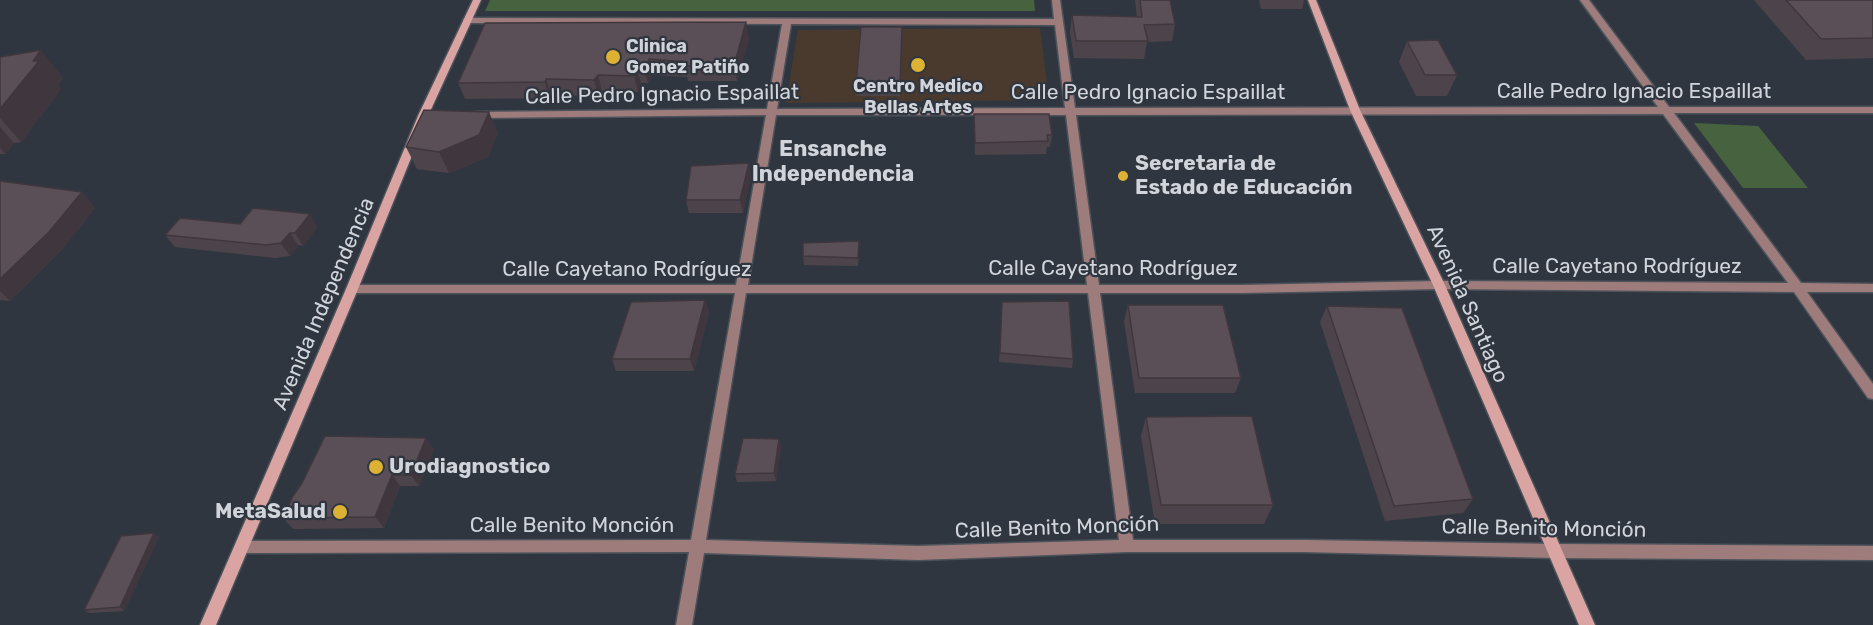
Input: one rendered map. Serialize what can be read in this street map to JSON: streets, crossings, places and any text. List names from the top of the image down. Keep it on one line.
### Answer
{"streets":{"main road":["Avenida Independencia","Avenida Santiago"],"street":["Calle Pedro Ignacio Espaillat","Calle Cayetano Rodríguez","Calle Benito Monción"]},"crossings":[["Calle Pedro Ignacio Espaillat","Avenida Santiago"],["Calle Cayetano Rodríguez","Avenida Independencia"],["Calle Cayetano Rodríguez","Avenida Santiago"],["Avenida Independencia","Calle Benito Monción"],["Avenida Santiago","Calle Benito Monción"]],"districts":["Ensanche Independencia"],"places":["Clinica Gomez Patiño","Centro Medico Bellas Artes","Secretaria de Estado de Educación","Urodiagnostico","MetaSalud"]}
